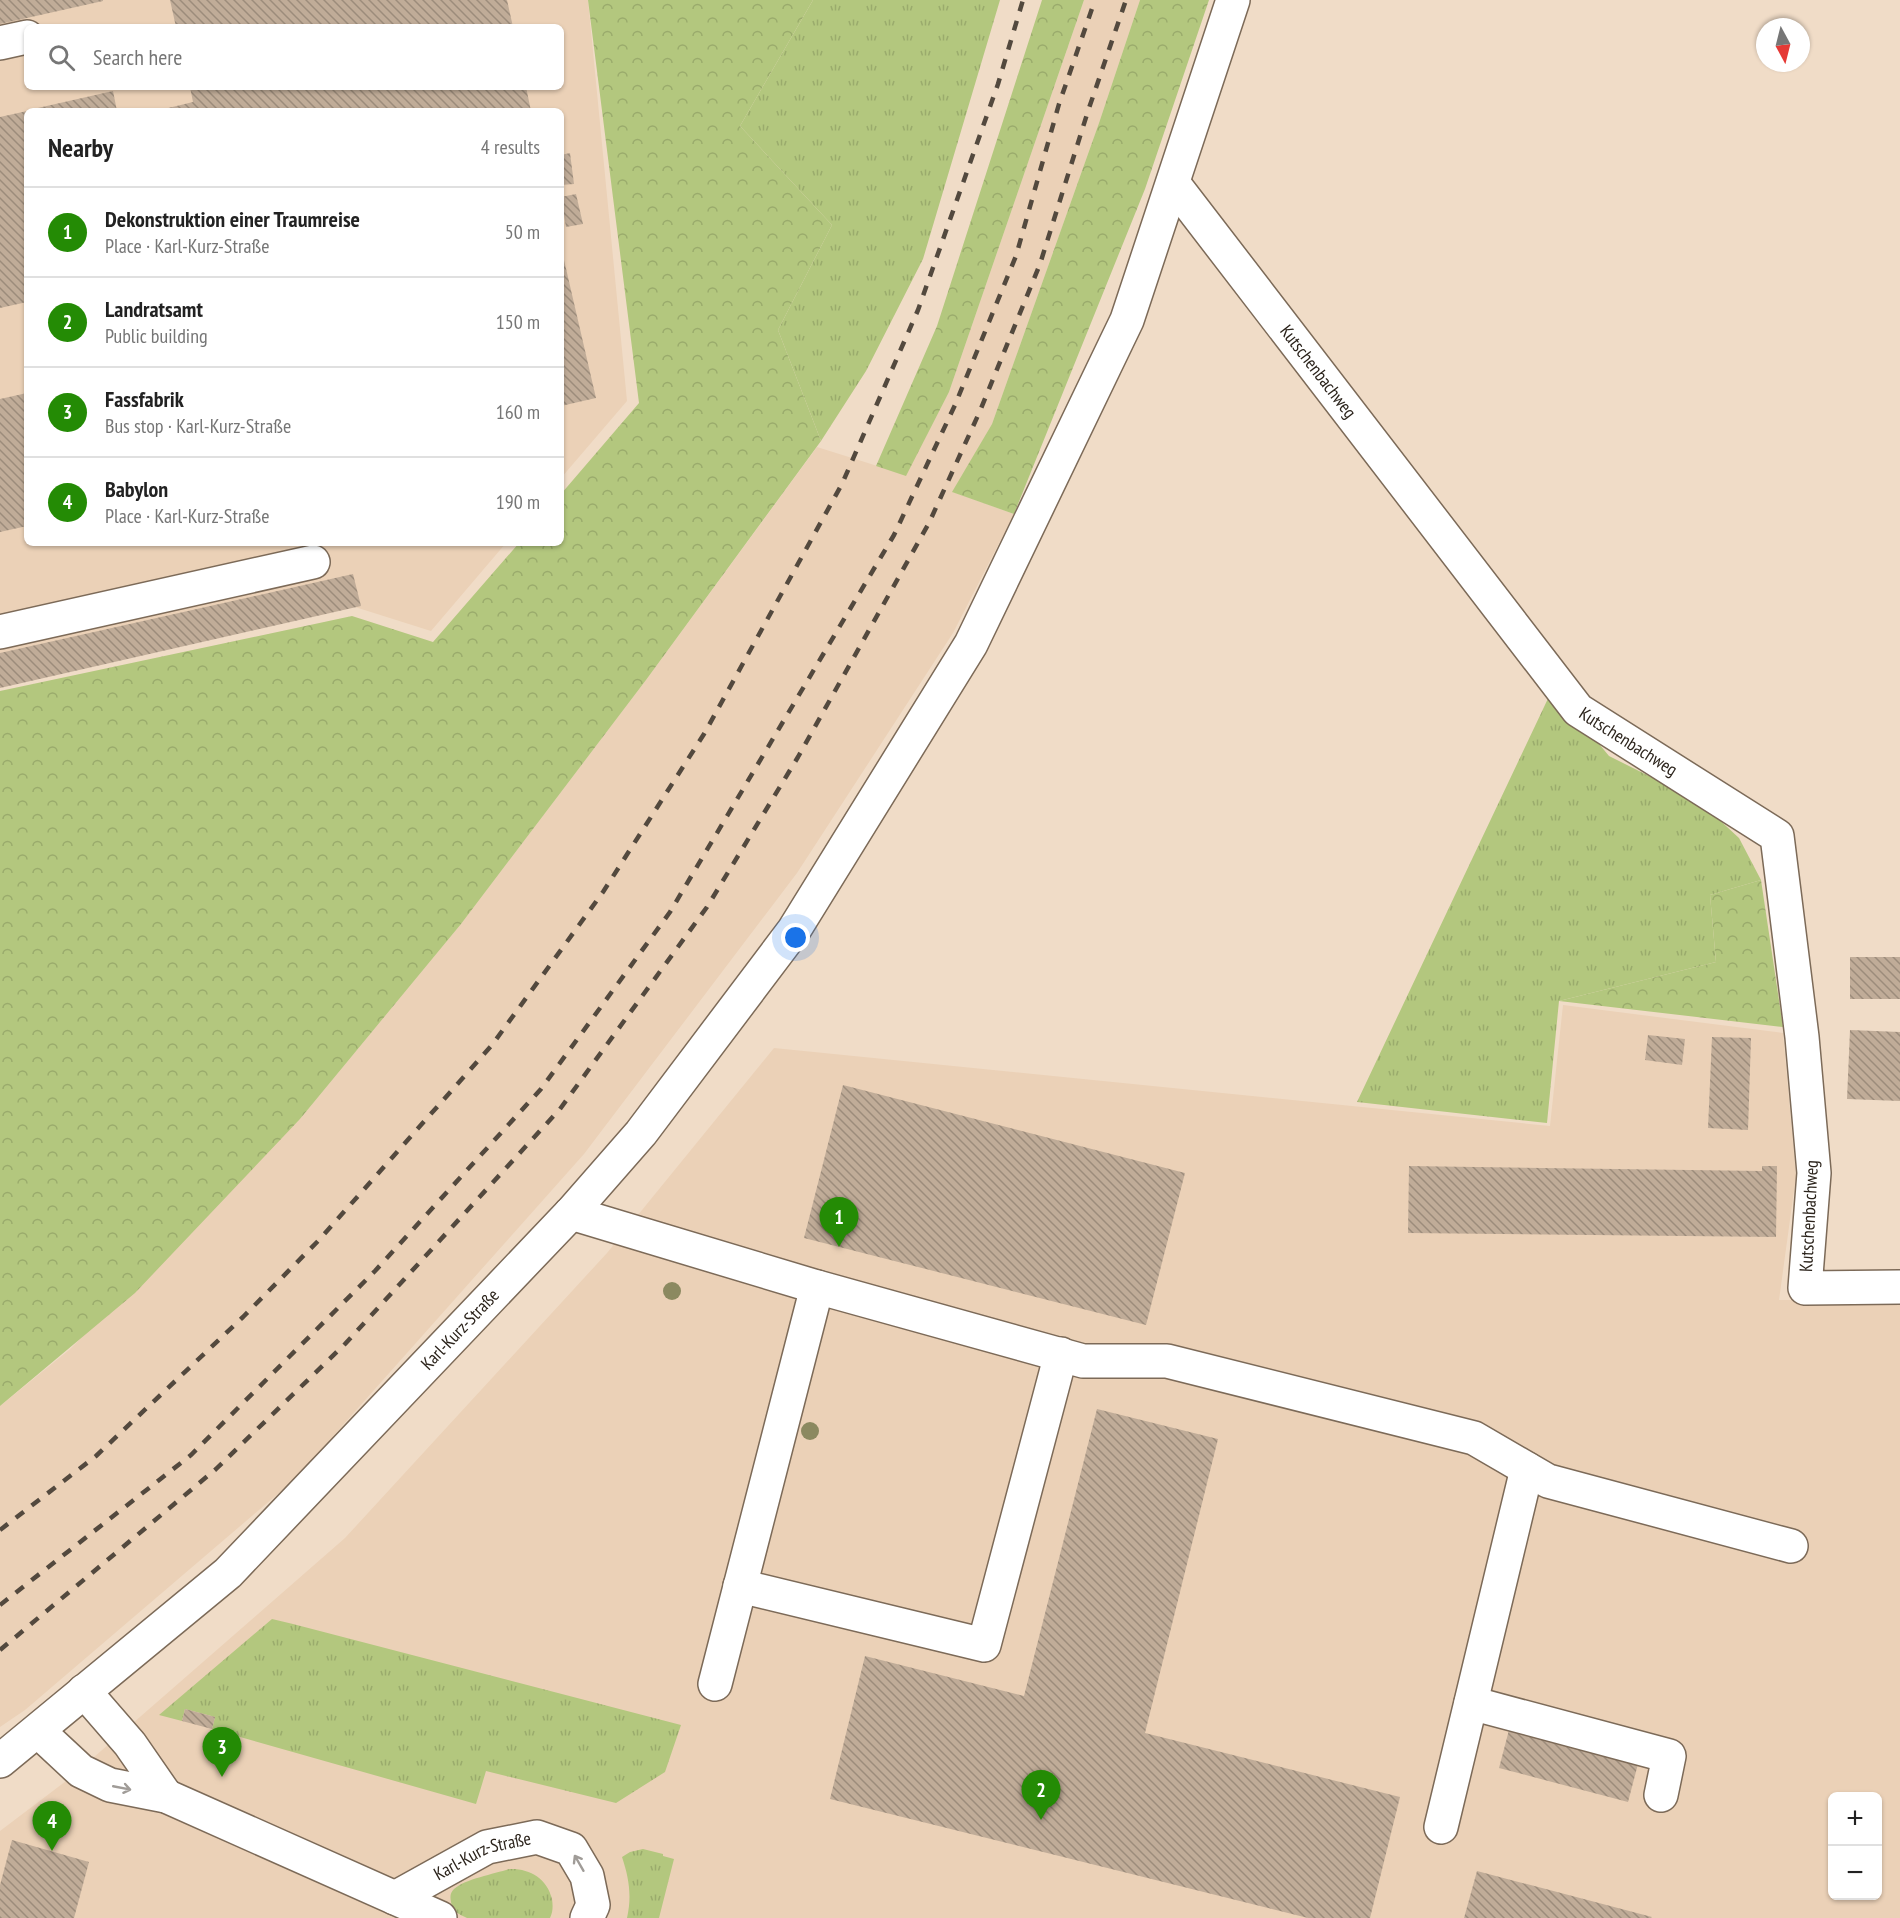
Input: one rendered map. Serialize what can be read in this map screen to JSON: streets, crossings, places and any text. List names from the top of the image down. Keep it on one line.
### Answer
{"streets":{"street":["Kutschenbachweg","Karl-Kurz-Straße"]},"crossings":[["Kutschenbachweg","Karl-Kurz-Straße"]],"north":"bottom","page":{"search":"Search here","heading":["Nearby","4 results"],"list":[{"mark":"1","name":"Dekonstruktion einer Traumreise","note":"Place · Karl-Kurz-Straße","value":"50 m"},{"mark":"2","name":"Landratsamt","note":"Public building","value":"150 m"},{"mark":"3","name":"Fassfabrik","note":"Bus stop · Karl-Kurz-Straße","value":"160 m"},{"mark":"4","name":"Babylon","note":"Place · Karl-Kurz-Straße","value":"190 m"}],"pins":["1","3","2","4"],"map_buttons":["+","−"]}}
